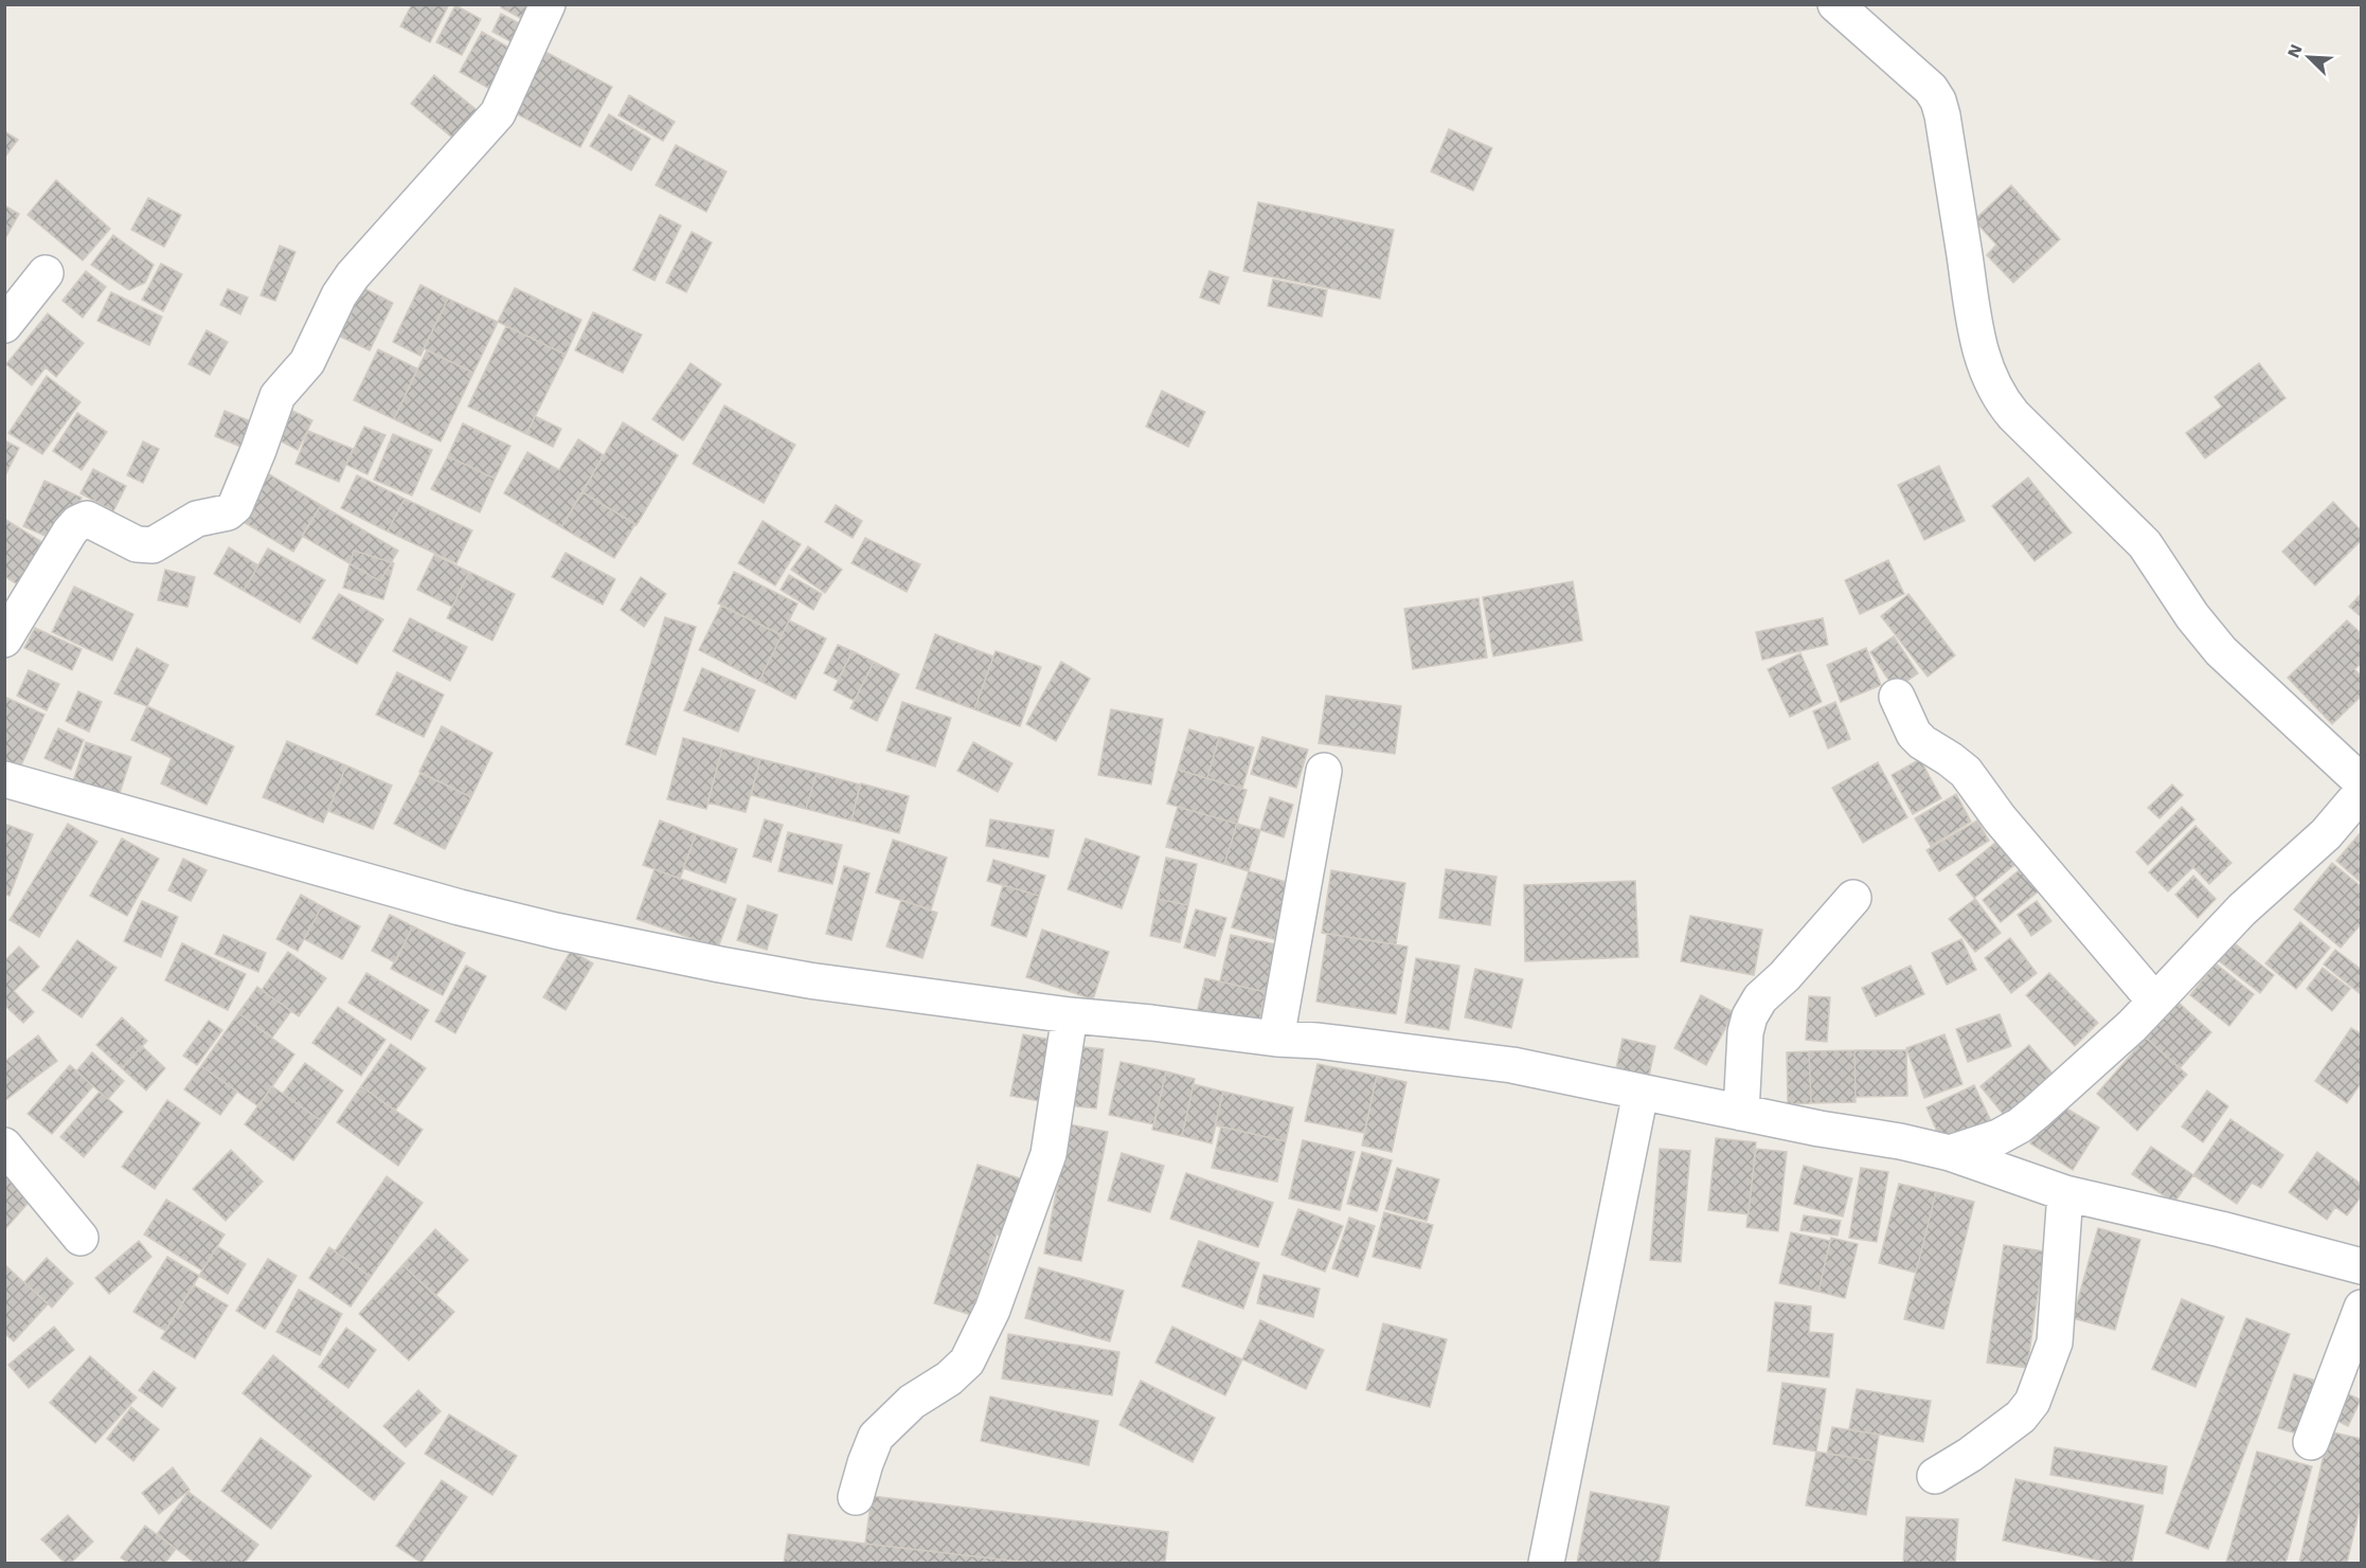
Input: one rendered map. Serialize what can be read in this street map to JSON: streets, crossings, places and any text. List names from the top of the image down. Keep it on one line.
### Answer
{"north":"top left"}
